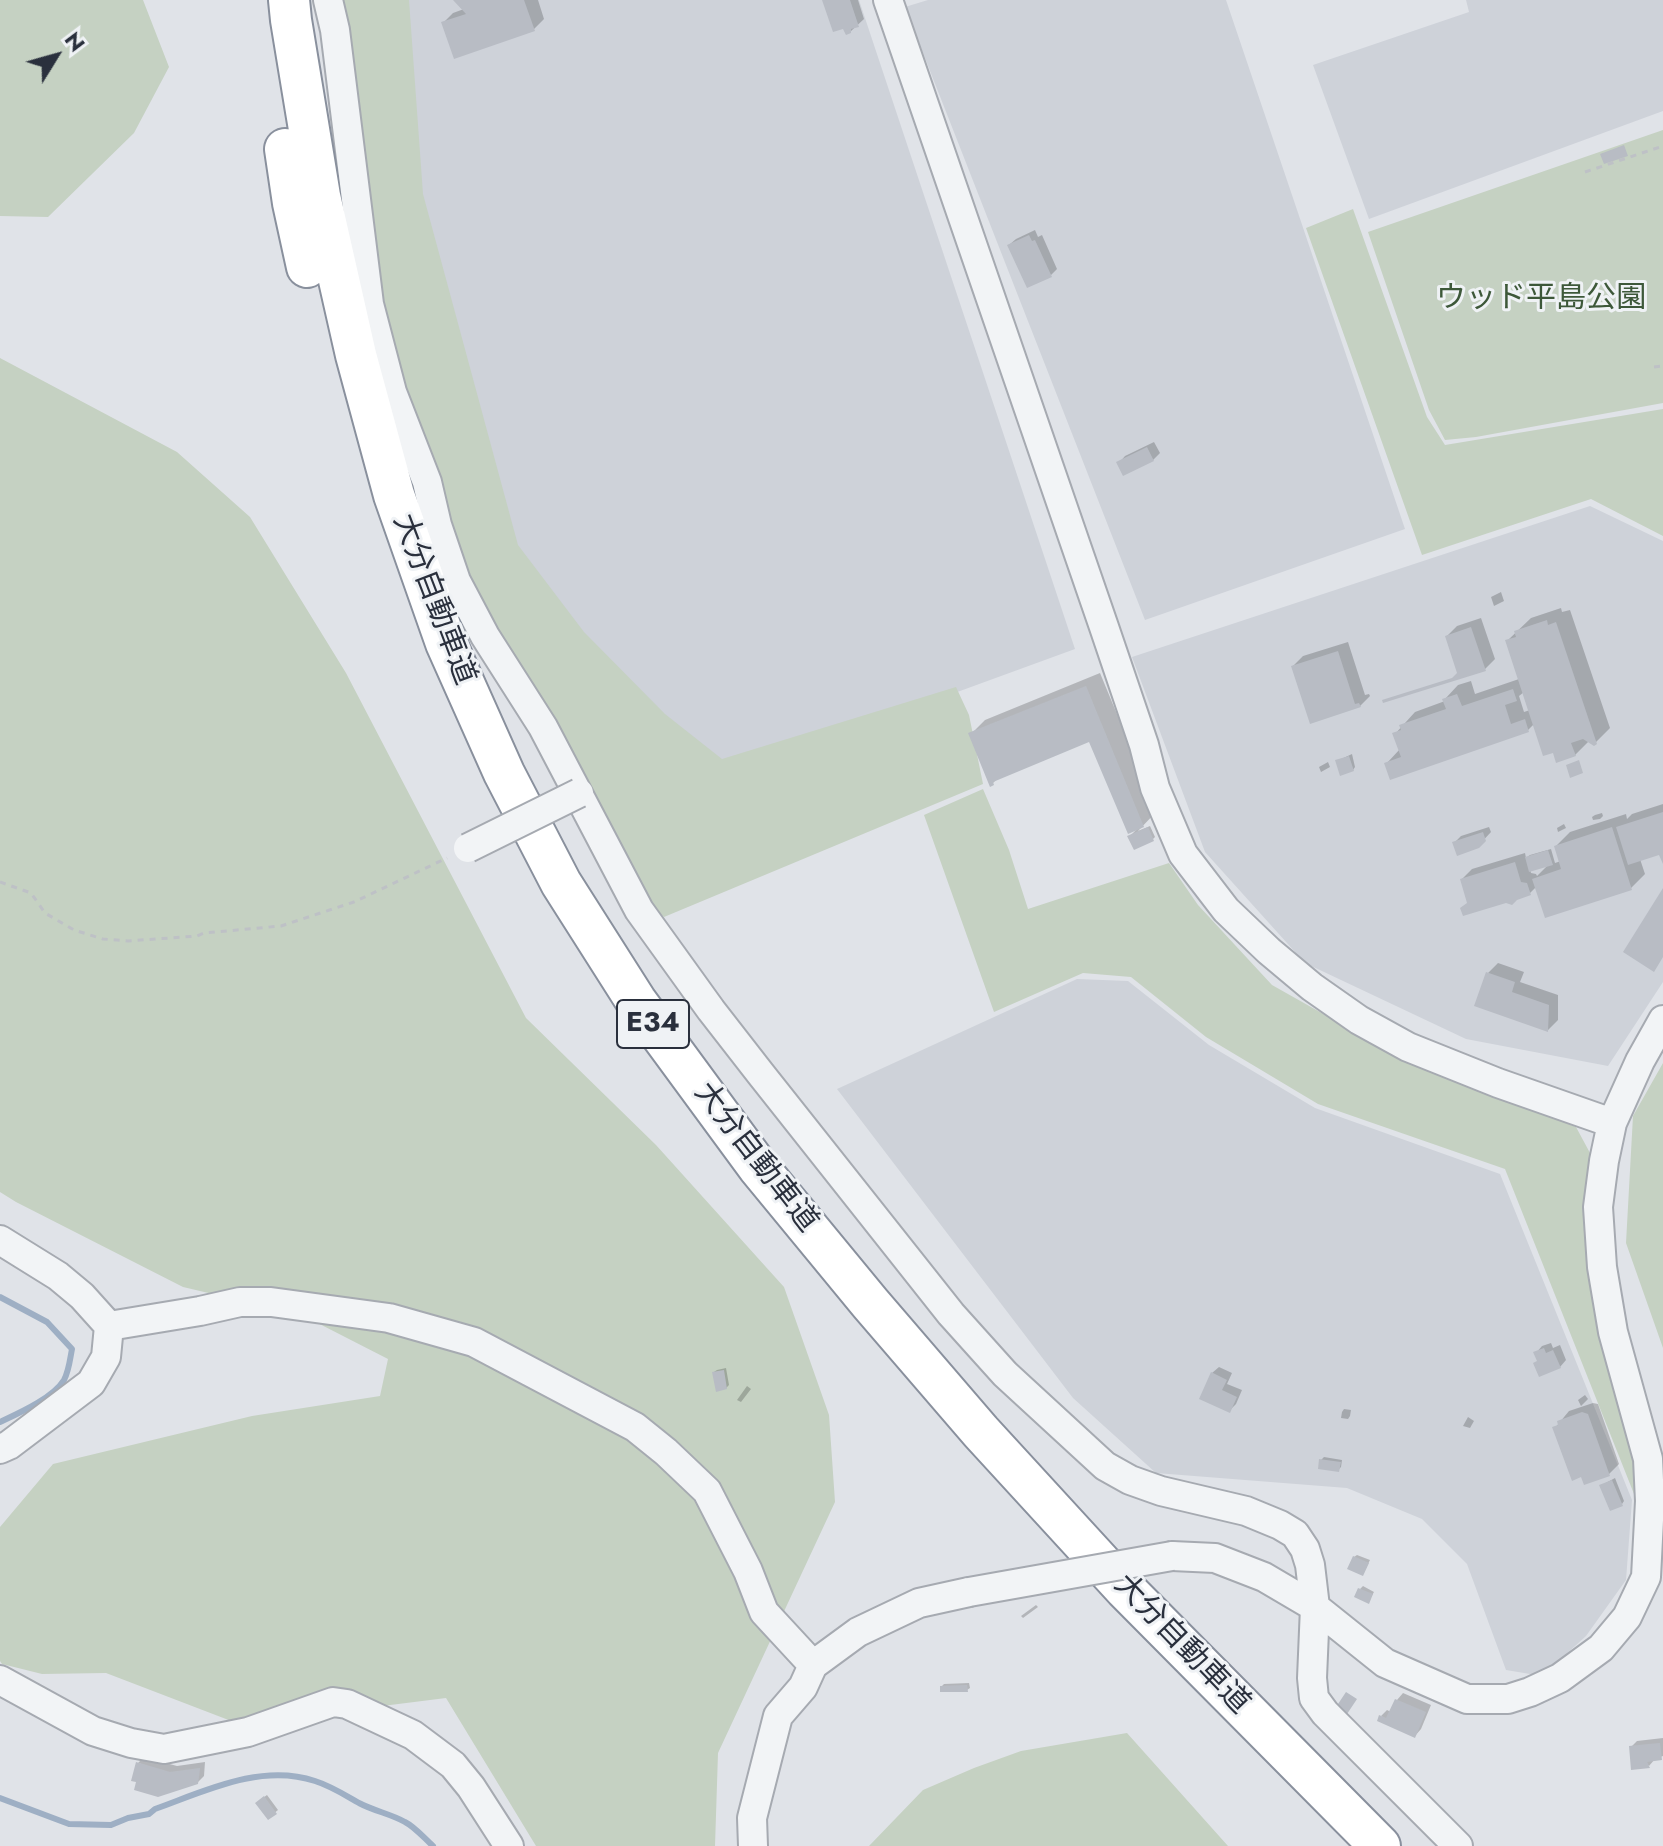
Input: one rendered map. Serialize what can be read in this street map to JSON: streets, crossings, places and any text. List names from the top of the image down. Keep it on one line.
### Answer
{"streets":{"highway":["大分自動車道","E34"]},"parks":["ウッド平島公園"],"north":"top right"}
